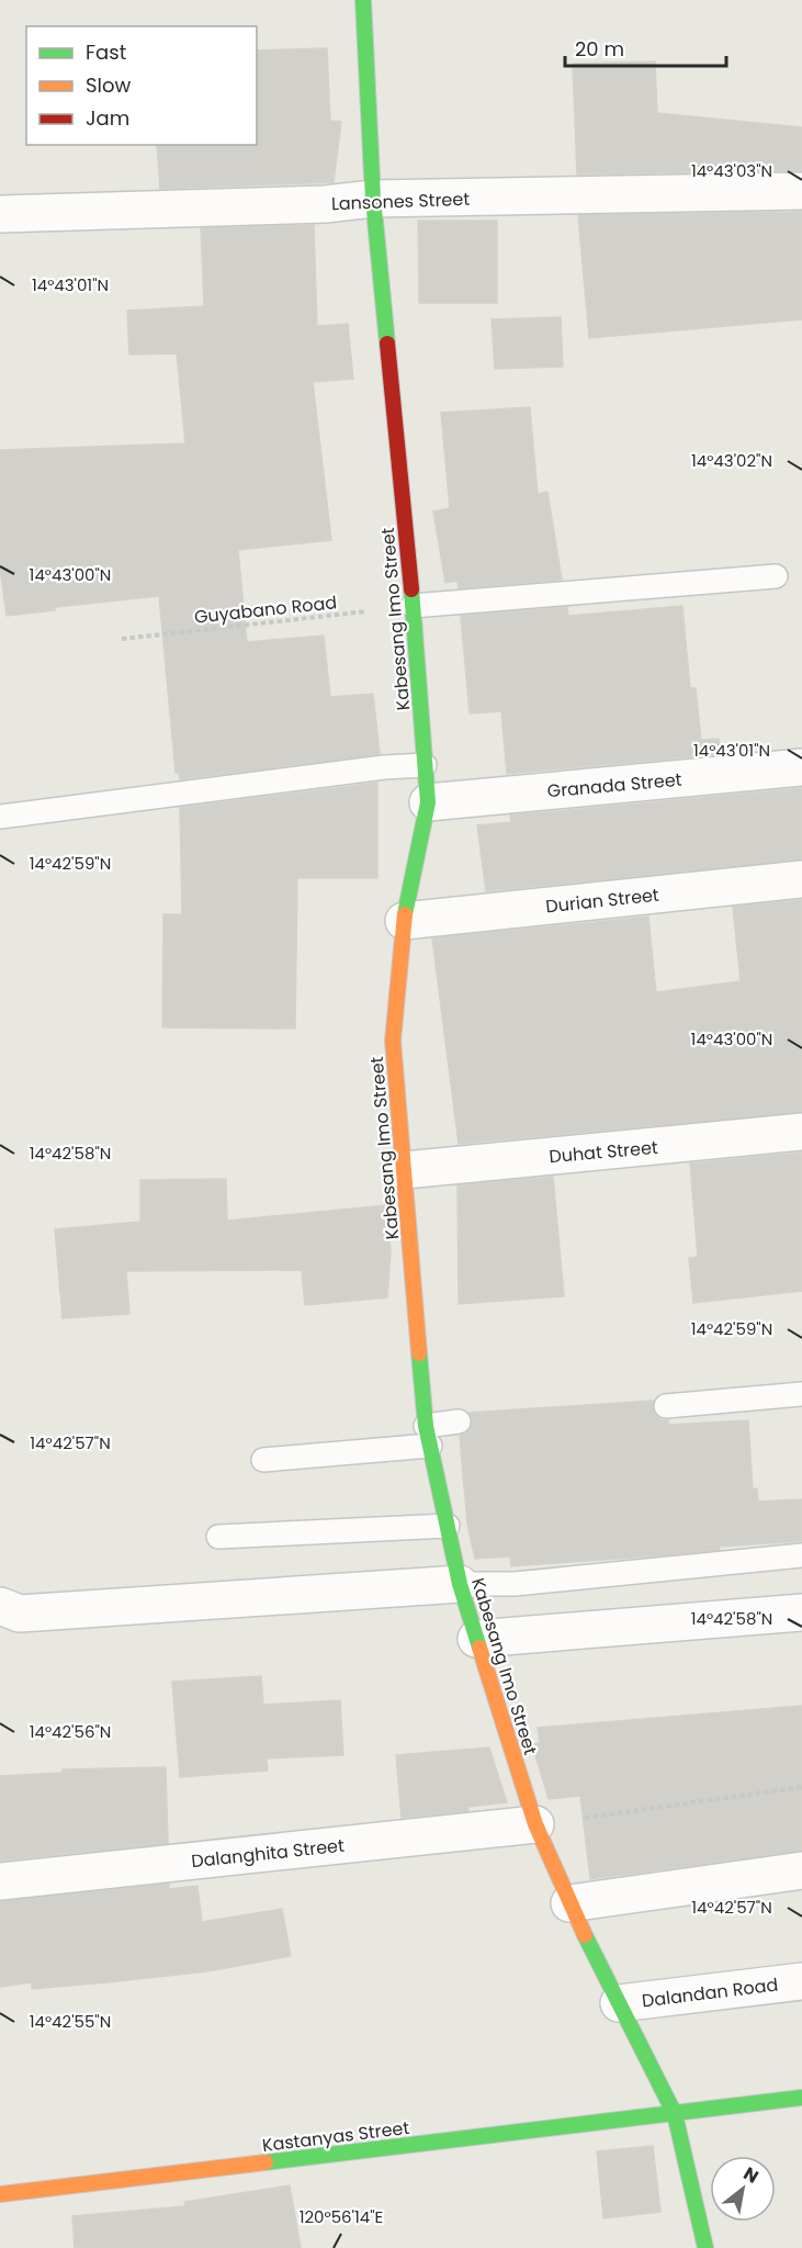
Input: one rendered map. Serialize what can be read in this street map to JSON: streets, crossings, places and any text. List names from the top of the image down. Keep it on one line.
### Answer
{"streets":{"main road":["Kabesang Imo Street","Kastanyas Street"],"street":["Lansones Street","Granada Street","Durian Street","Duhat Street","Dalanghita Street","Dalandan Road"],"path":["Guyabano Road"]},"crossings":[["Lansones Street","Kabesang Imo Street"],["Guyabano Road","Kabesang Imo Street"],["Kabesang Imo Street","Granada Street"],["Kabesang Imo Street","Durian Street"],["Kabesang Imo Street","Duhat Street"],["Kabesang Imo Street","Dalanghita Street"],["Kabesang Imo Street","Dalandan Road"],["Kabesang Imo Street","Kastanyas Street"]],"legend":["Fast","Slow","Jam"],"scale_bar":"20 m","north":"top right","coordinates":["14°43'03\"N","14°43'01\"N","14°43'02\"N","14°43'00\"N","14°42'59\"N","14°42'58\"N","14°42'57\"N","14°42'56\"N","14°42'55\"N","120°56'14\"E"]}
